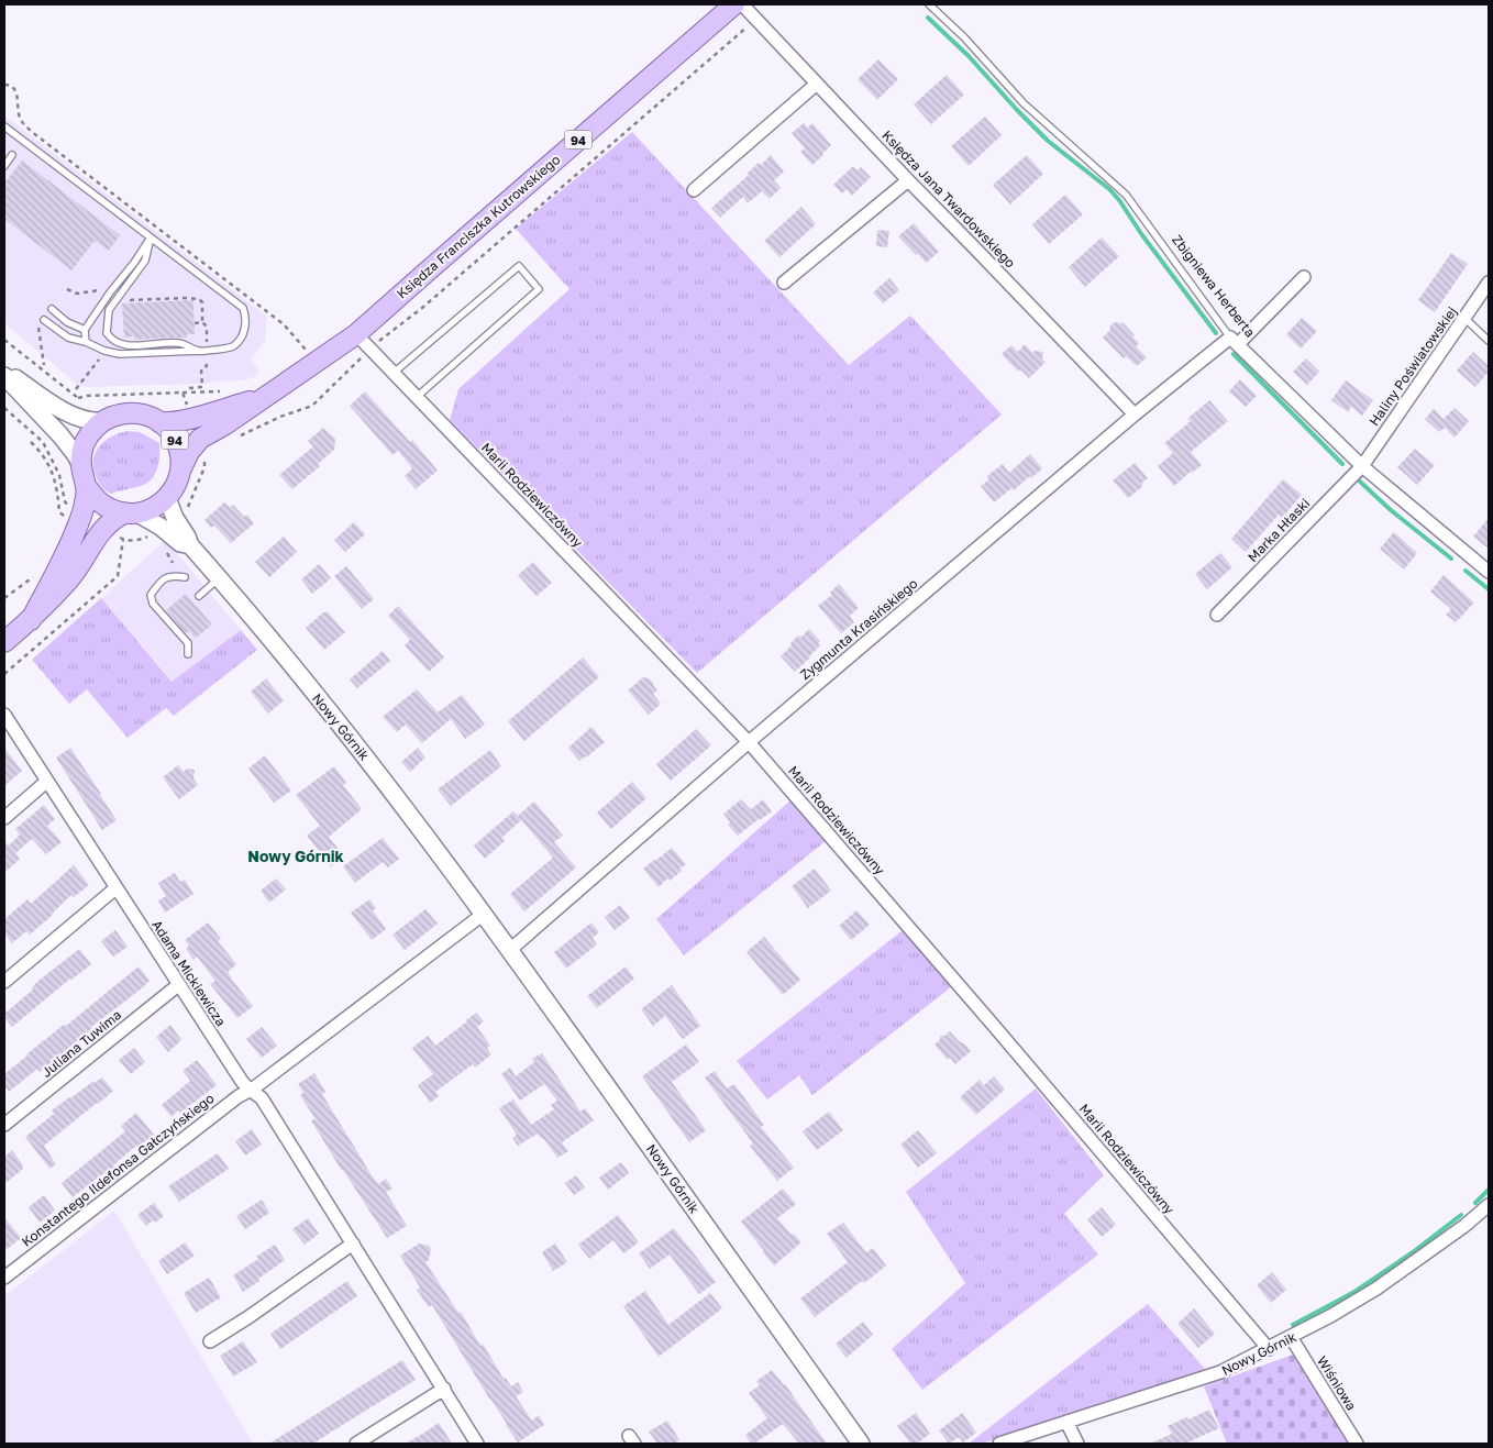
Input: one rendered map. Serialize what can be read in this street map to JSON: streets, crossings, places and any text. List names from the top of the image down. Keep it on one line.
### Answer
{"streets":{"main road":["94","Księdza Franciszka Kutrowskiego"],"street":["Księdza Jana Twardowskiego","Zbigniewa Herberta","Haliny Poświatowskiej","Marii Rodziewiczówny","Marka Hłaski","Zygmunta Krasińskiego","Nowy Górnik","Adama Mickiewicza","Juliana Tuwima","Konstantego Ildefonsa Gałczyńskiego","Wiśniowa"]},"crossings":[["94","Księdza Franciszka Kutrowskiego"],["94","Nowy Górnik"],["Księdza Jana Twardowskiego","Zygmunta Krasińskiego"],["Księdza Franciszka Kutrowskiego","Marii Rodziewiczówny"],["Księdza Franciszka Kutrowskiego","Nowy Górnik"],["Zbigniewa Herberta","Haliny Poświatowskiej"],["Zbigniewa Herberta","Marka Hłaski"],["Zbigniewa Herberta","Zygmunta Krasińskiego"],["Haliny Poświatowskiej","Marka Hłaski"],["Marii Rodziewiczówny","Zygmunta Krasińskiego"],["Marii Rodziewiczówny","Nowy Górnik"],["Zygmunta Krasińskiego","Nowy Górnik"],["Nowy Górnik","Wiśniowa"],["Adama Mickiewicza","Juliana Tuwima"],["Adama Mickiewicza","Konstantego Ildefonsa Gałczyńskiego"]],"districts":["Nowy Górnik"]}
